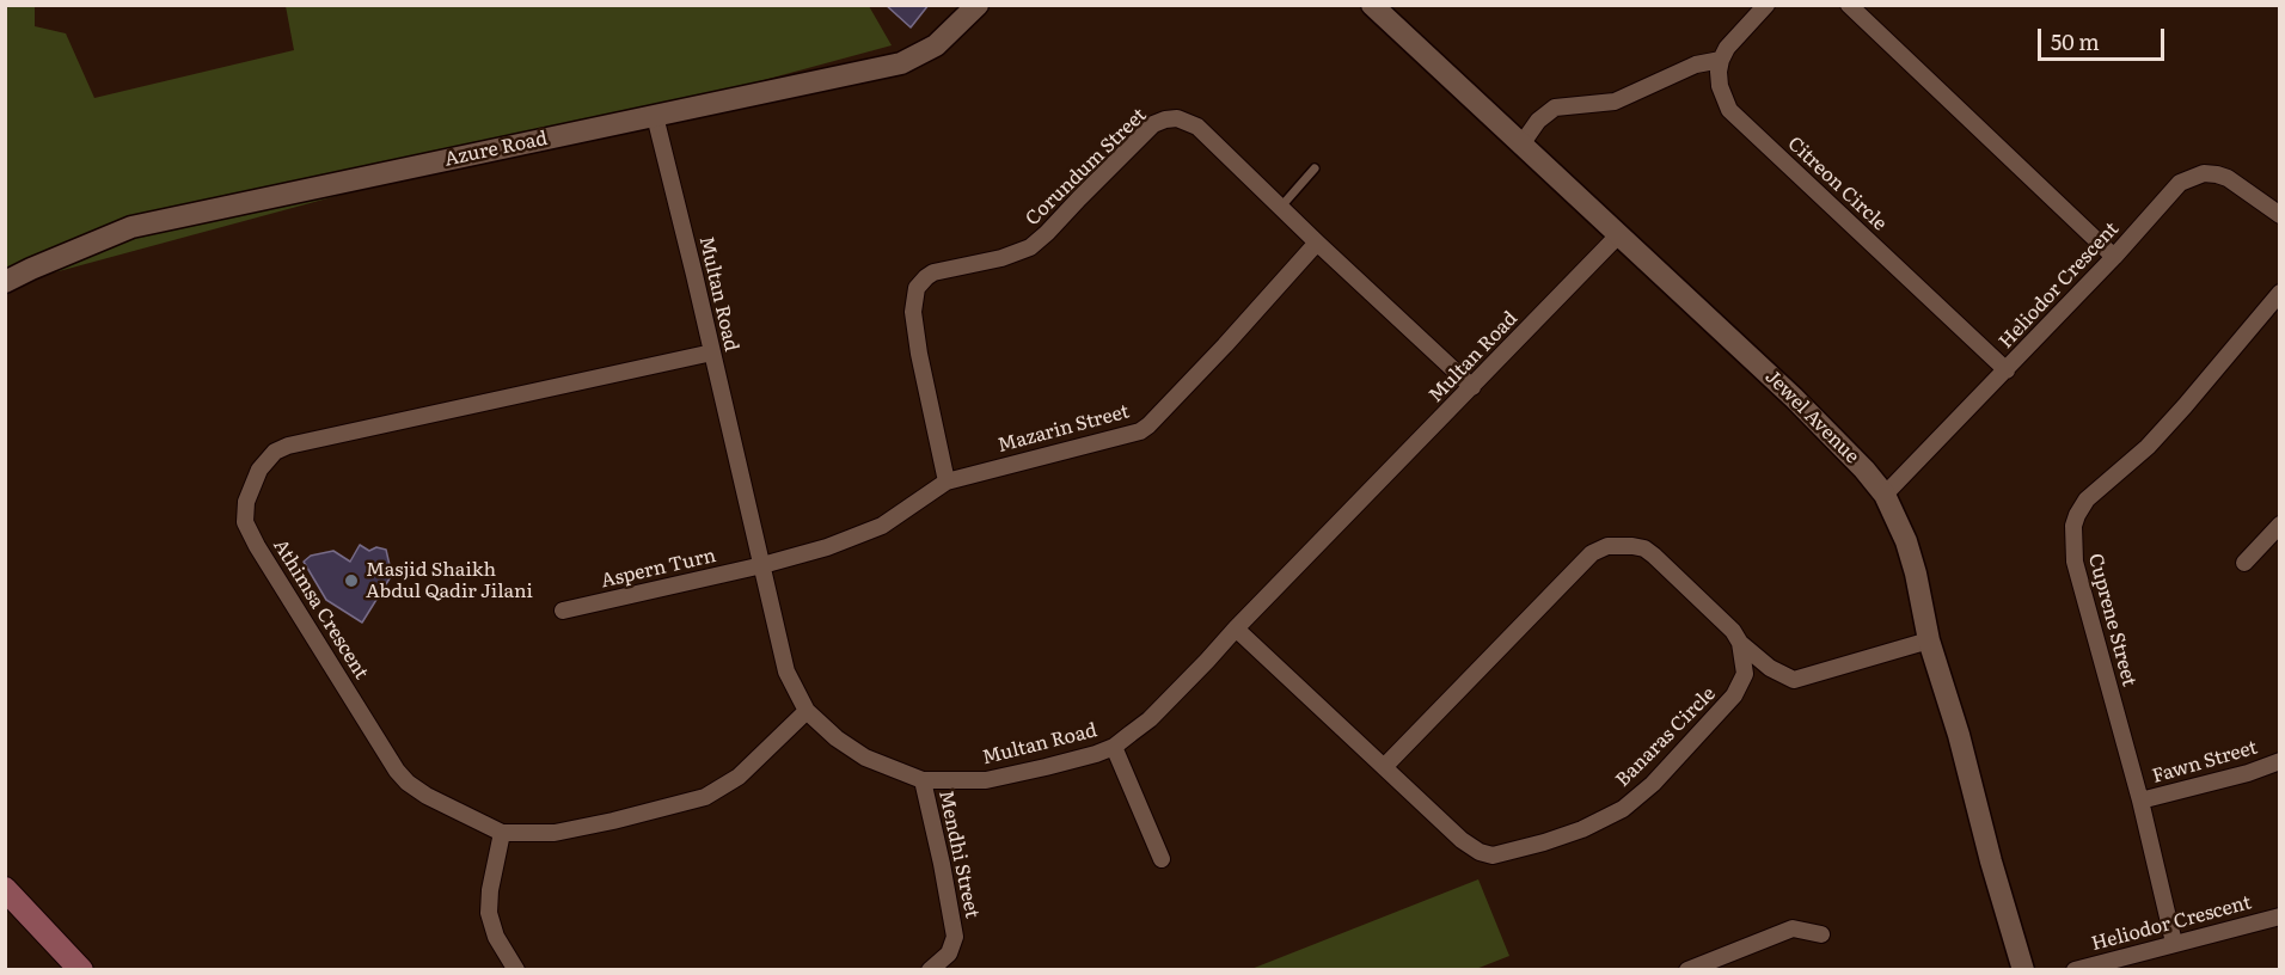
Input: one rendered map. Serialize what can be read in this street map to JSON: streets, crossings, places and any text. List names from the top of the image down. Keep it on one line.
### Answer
{"streets":{"street":["Azure Road","Corundum Street","Citreon Circle","Heliodor Crescent","Multan Road","Jewel Avenue","Mazarin Street","Aspern Turn","Athimsa Crescent","Cuprene Street","Banaras Circle","Fawn Street","Mendhi Street"]},"crossings":[["Azure Road","Multan Road"],["Corundum Street","Multan Road"],["Corundum Street","Mazarin Street"],["Citreon Circle","Heliodor Crescent"],["Heliodor Crescent","Jewel Avenue"],["Heliodor Crescent","Cuprene Street"],["Multan Road","Jewel Avenue"],["Multan Road","Mazarin Street"],["Multan Road","Aspern Turn"],["Multan Road","Athimsa Crescent"],["Multan Road","Banaras Circle"],["Multan Road","Mendhi Street"],["Mazarin Street","Aspern Turn"],["Cuprene Street","Fawn Street"]],"places":["Masjid Shaikh Abdul Qadir Jilani"],"scale_bar":"50 m"}
